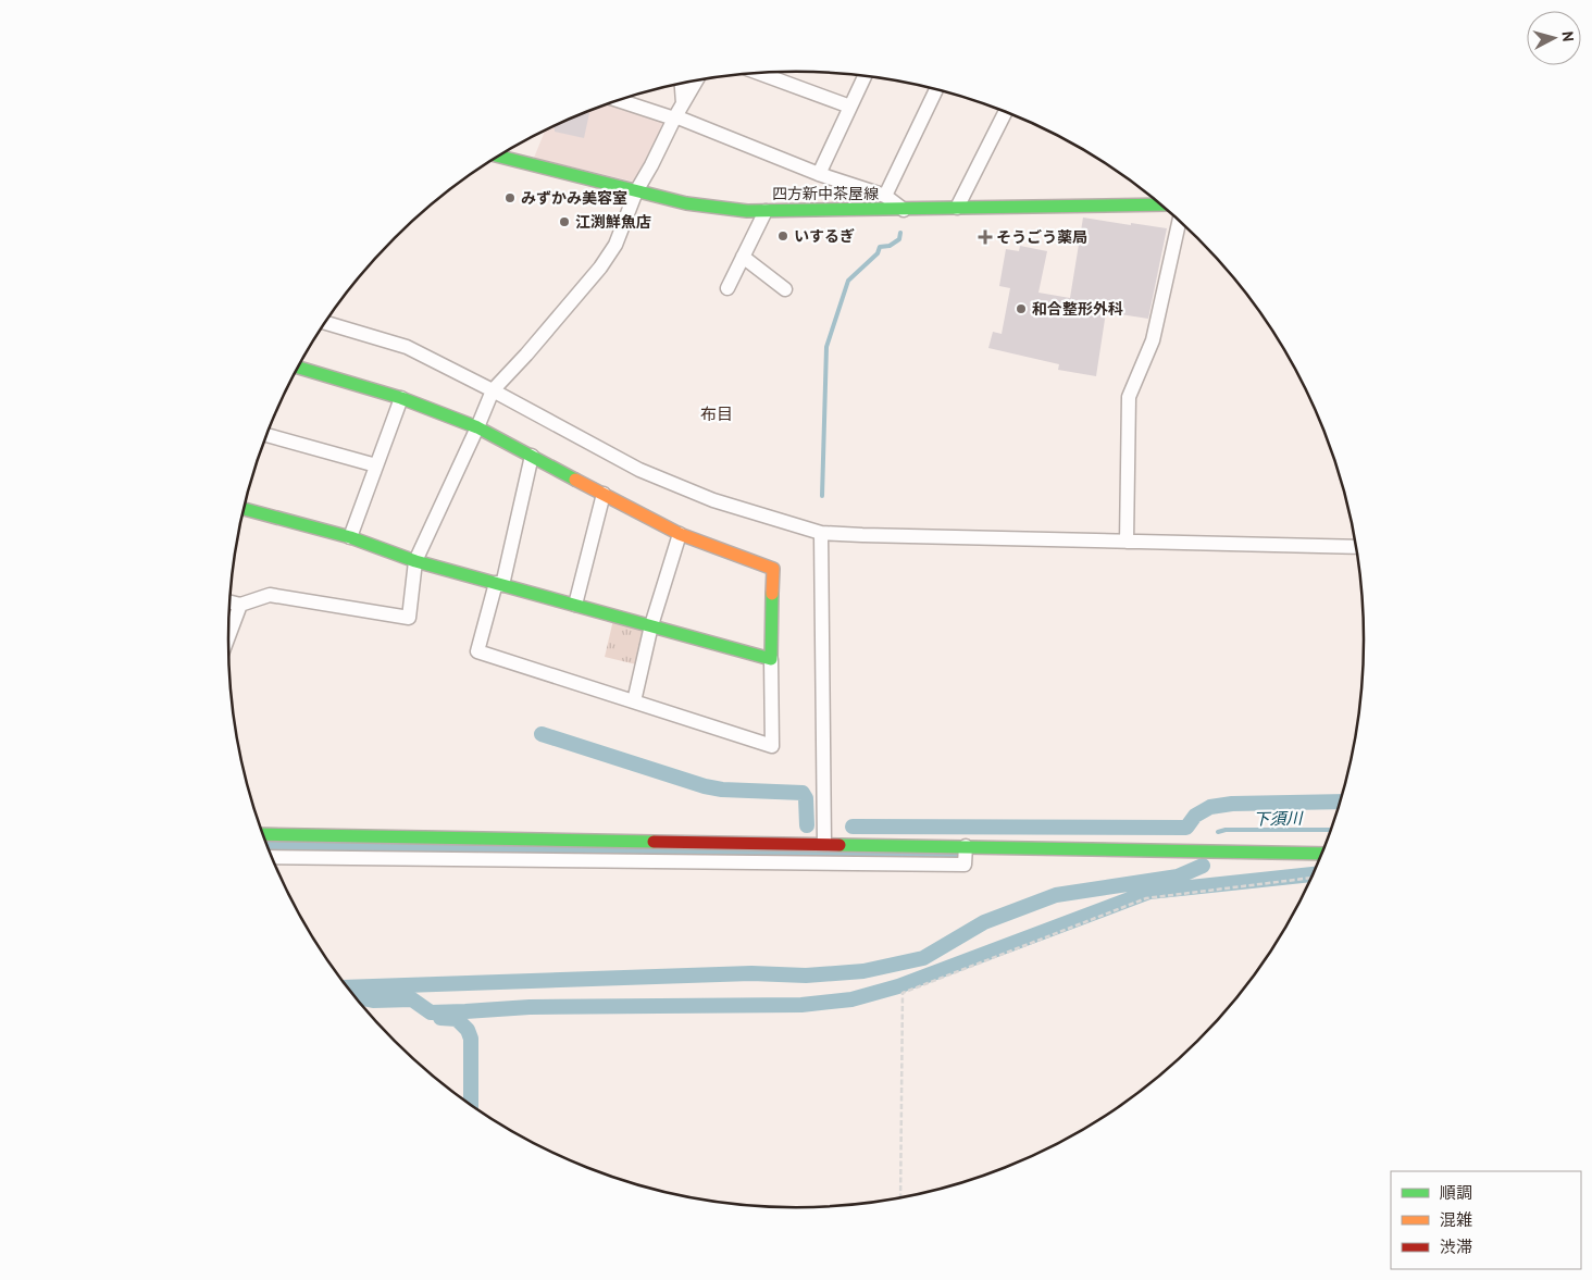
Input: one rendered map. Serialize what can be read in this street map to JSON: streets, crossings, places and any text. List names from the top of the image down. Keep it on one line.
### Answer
{"streets":{"street":["四方新中茶屋線"]},"districts":["布目"],"water":["下須川"],"places":{"other":["みずかみ美容室","江渕鮮魚店","いするぎ","和合整形外科"],"health":["そうごう薬局"]},"legend":["順調","混雑","渋滞"],"north":"right"}
